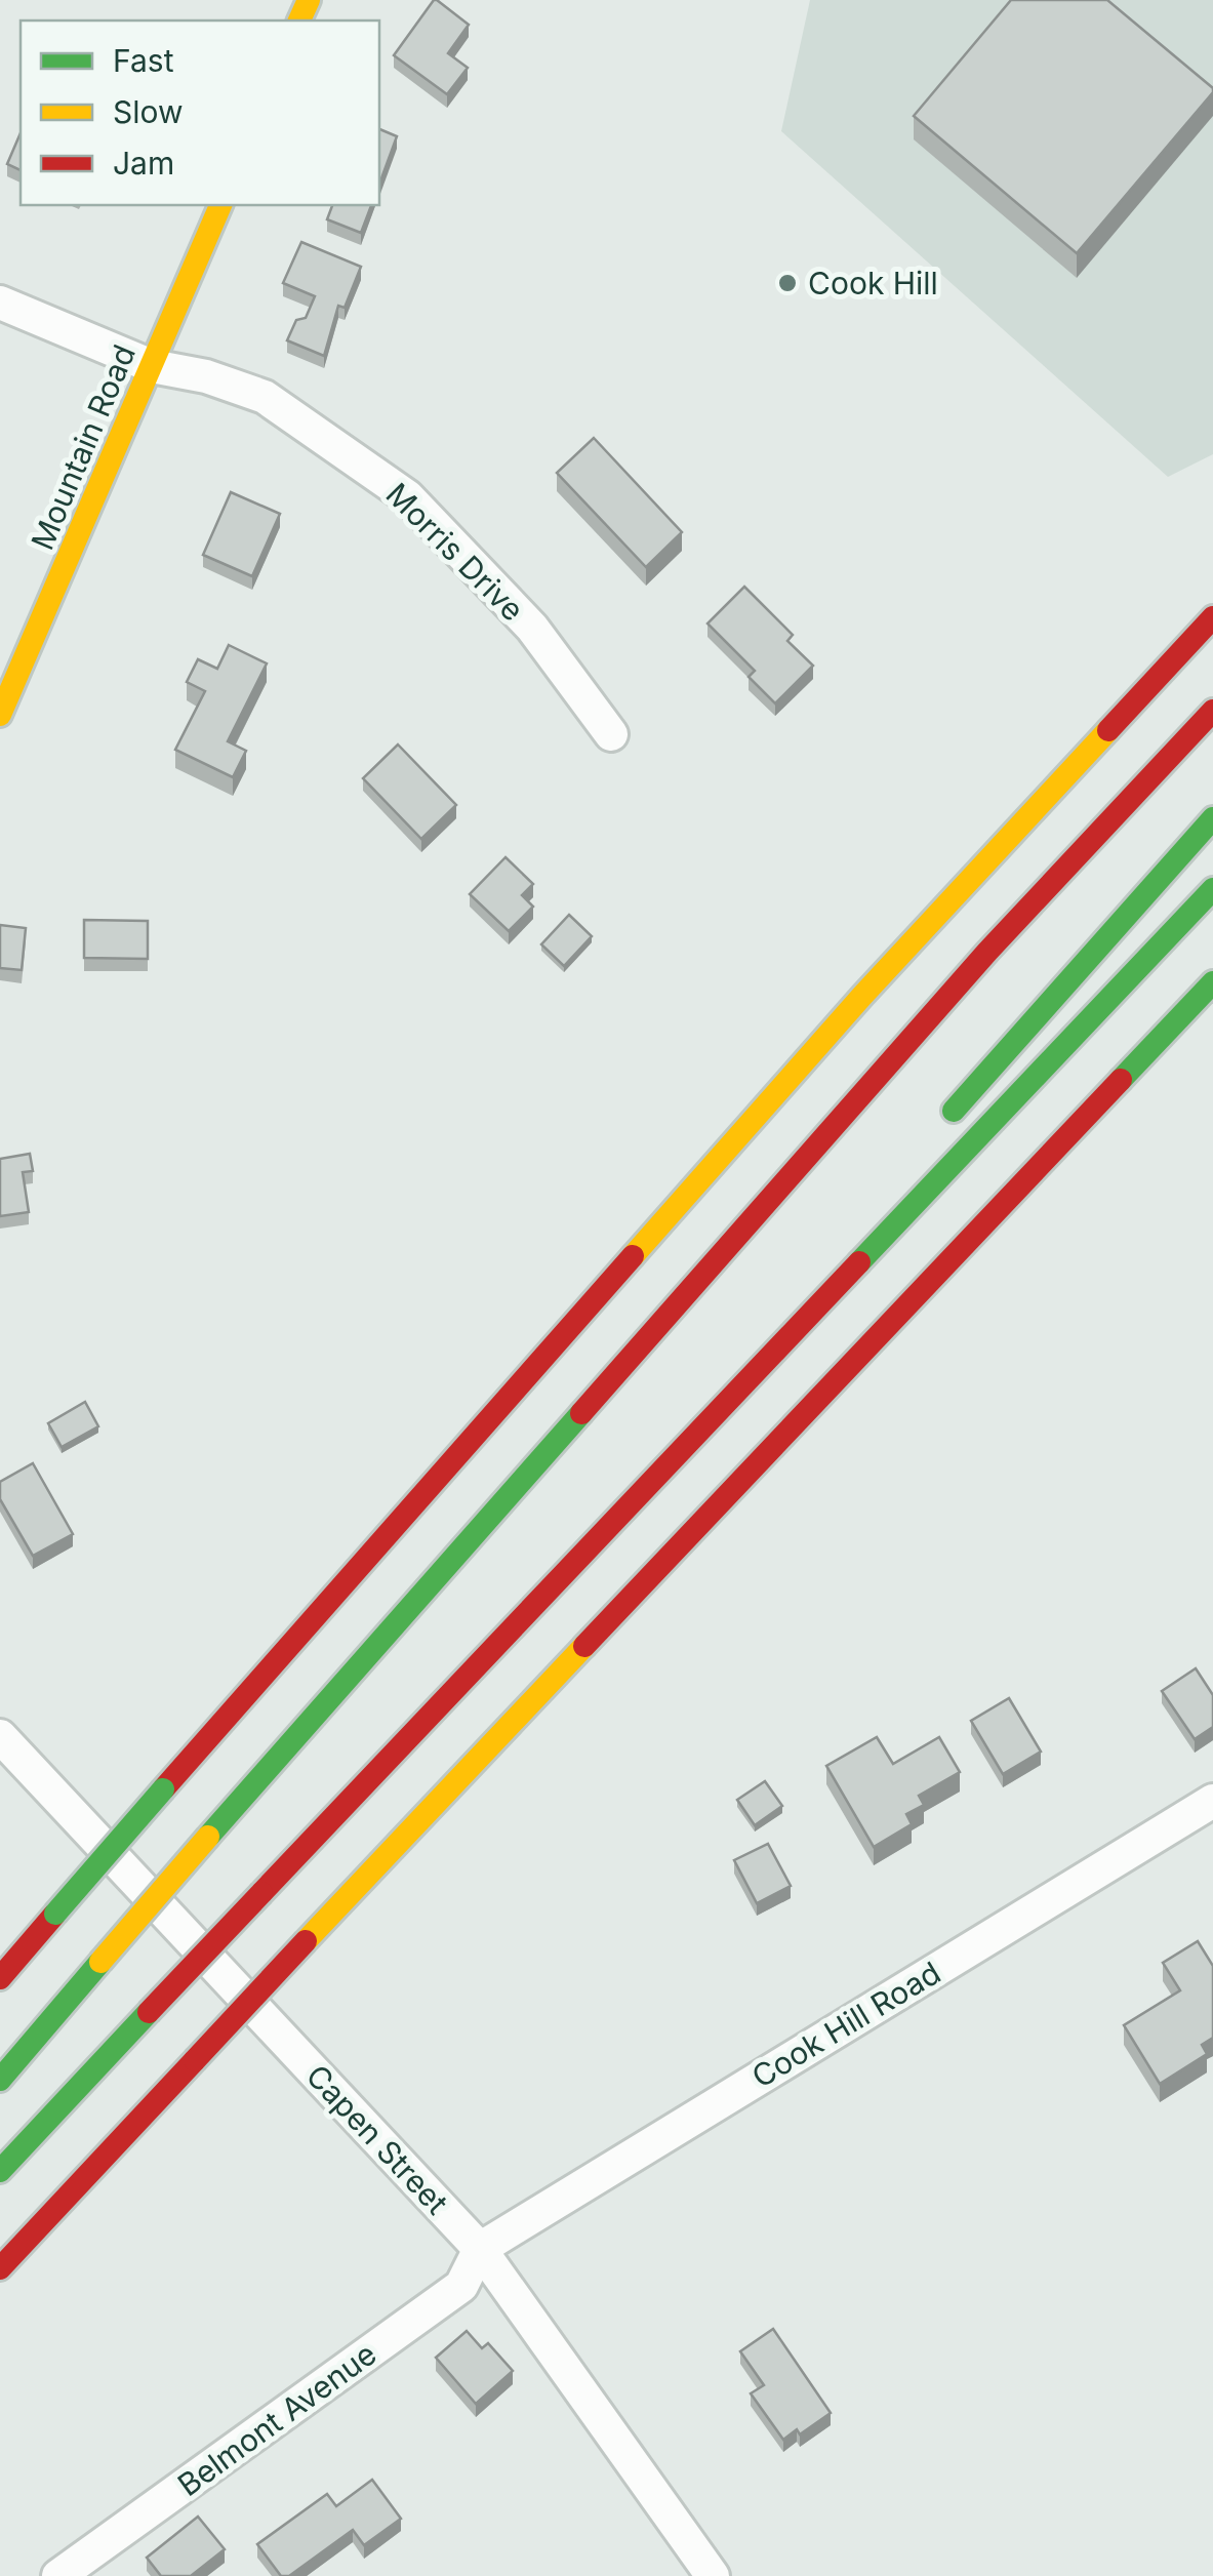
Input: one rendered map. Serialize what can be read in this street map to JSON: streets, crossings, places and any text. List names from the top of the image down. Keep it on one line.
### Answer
{"streets":{"main road":["Mountain Road"],"street":["Morris Drive","Cook Hill Road","Capen Street","Belmont Avenue"]},"crossings":[["Mountain Road","Morris Drive"],["Cook Hill Road","Capen Street"],["Cook Hill Road","Belmont Avenue"],["Capen Street","Belmont Avenue"]],"places":["Cook Hill"],"legend":["Fast","Slow","Jam"]}
